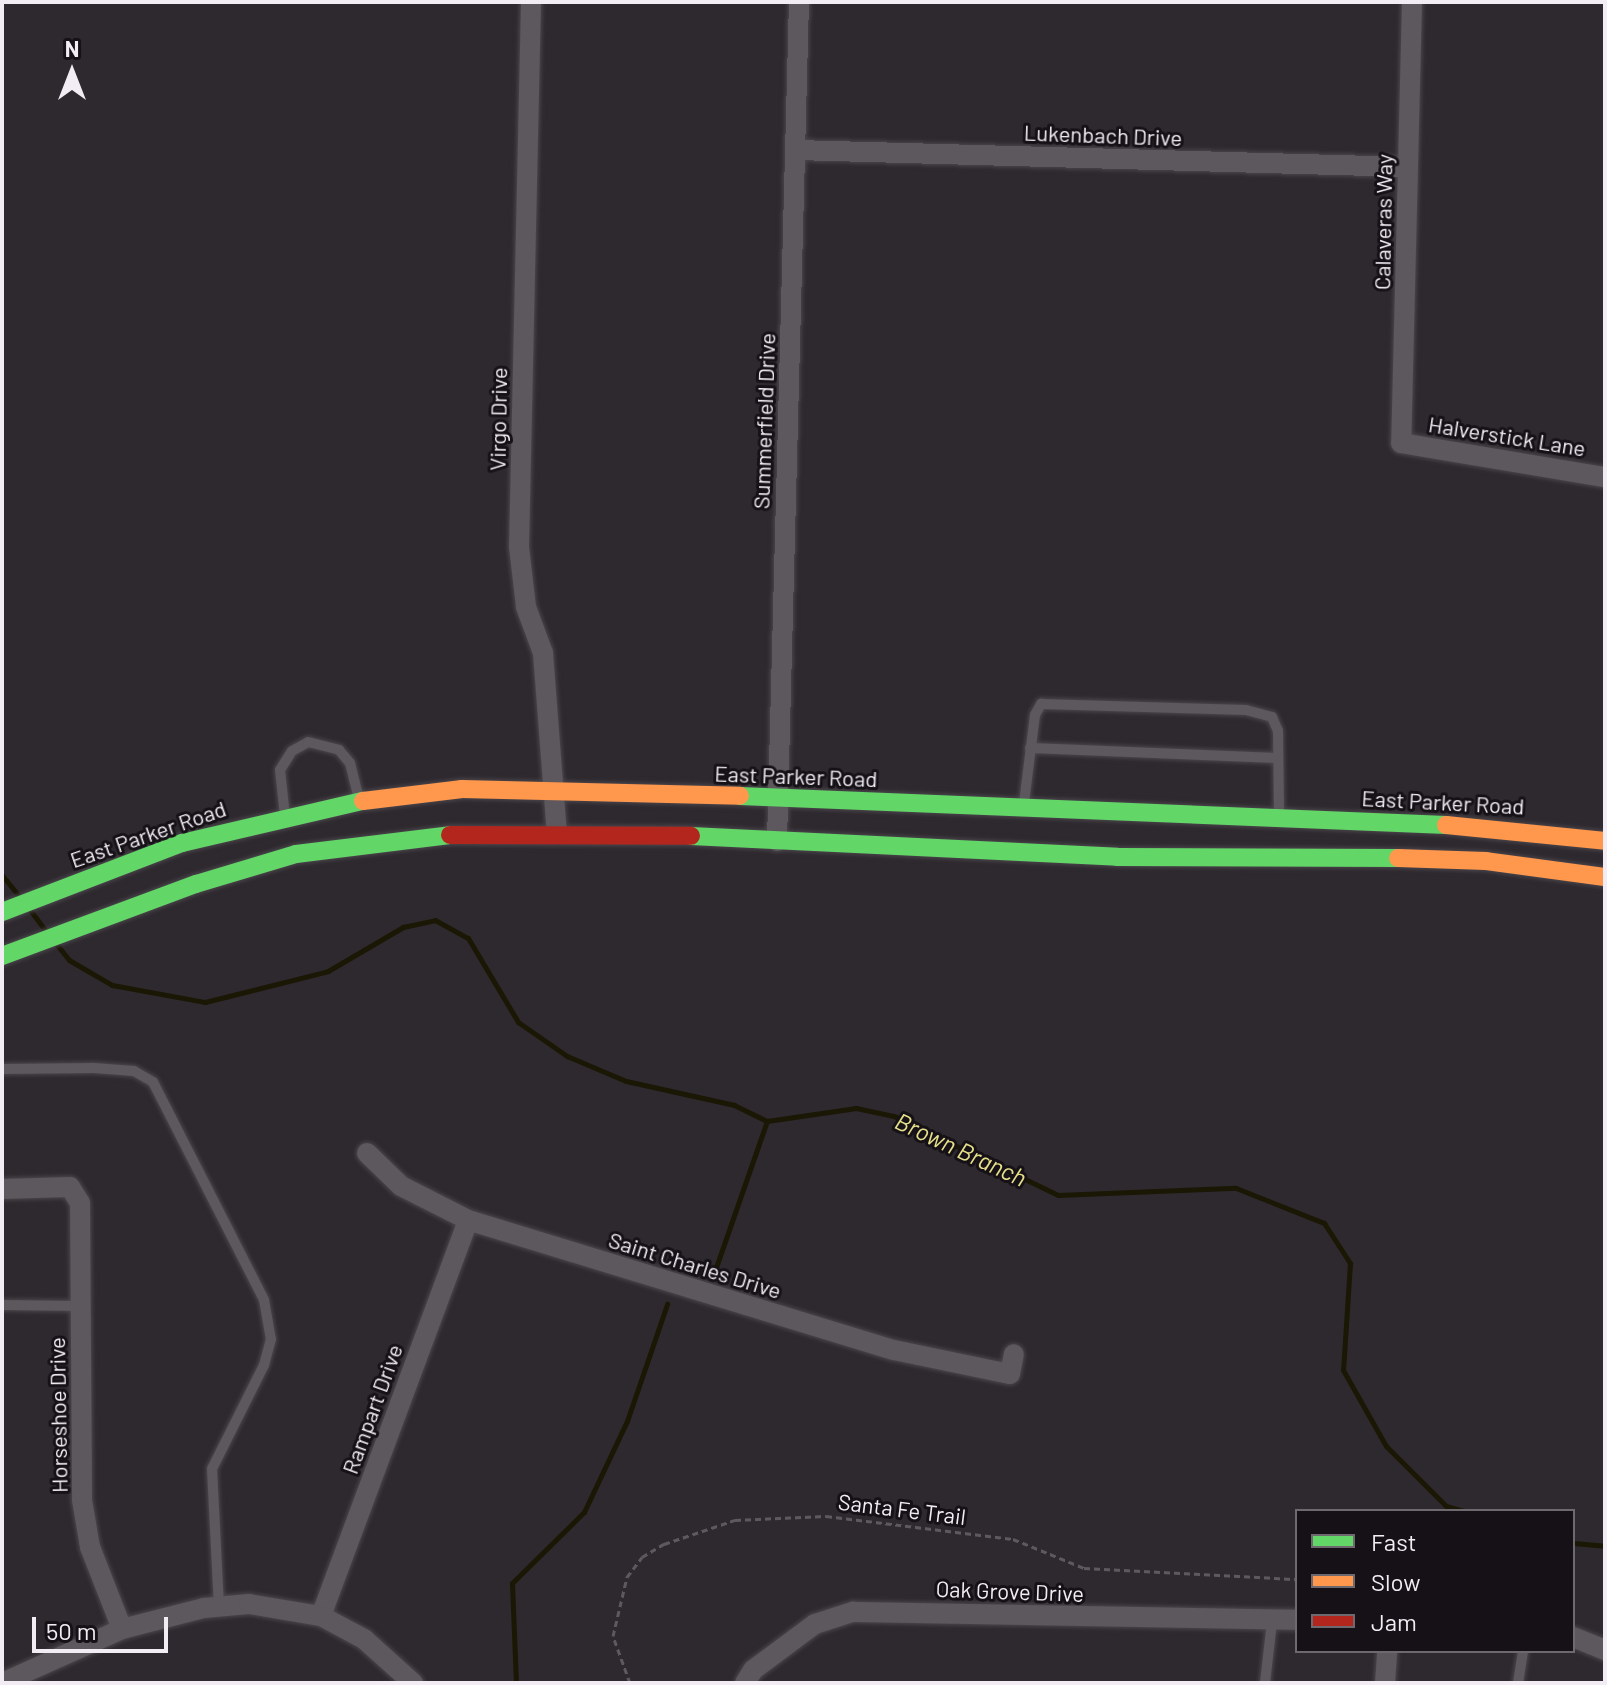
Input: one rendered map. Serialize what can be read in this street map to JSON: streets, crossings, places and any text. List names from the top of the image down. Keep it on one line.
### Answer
{"streets":{"main road":["East Parker Road"],"street":["Lukenbach Drive","Calaveras Way","Virgo Drive","Summerfield Drive","Halverstick Lane","Saint Charles Drive","Rampart Drive","Horseshoe Drive","Oak Grove Drive"],"path":["Santa Fe Trail"]},"crossings":[["Lukenbach Drive","Calaveras Way"],["Lukenbach Drive","Summerfield Drive"],["Calaveras Way","Halverstick Lane"],["Virgo Drive","East Parker Road"],["Summerfield Drive","East Parker Road"],["Saint Charles Drive","Rampart Drive"]],"water":["Brown Branch"],"legend":["Fast","Slow","Jam"],"scale_bar":"50 m","north":"top"}
